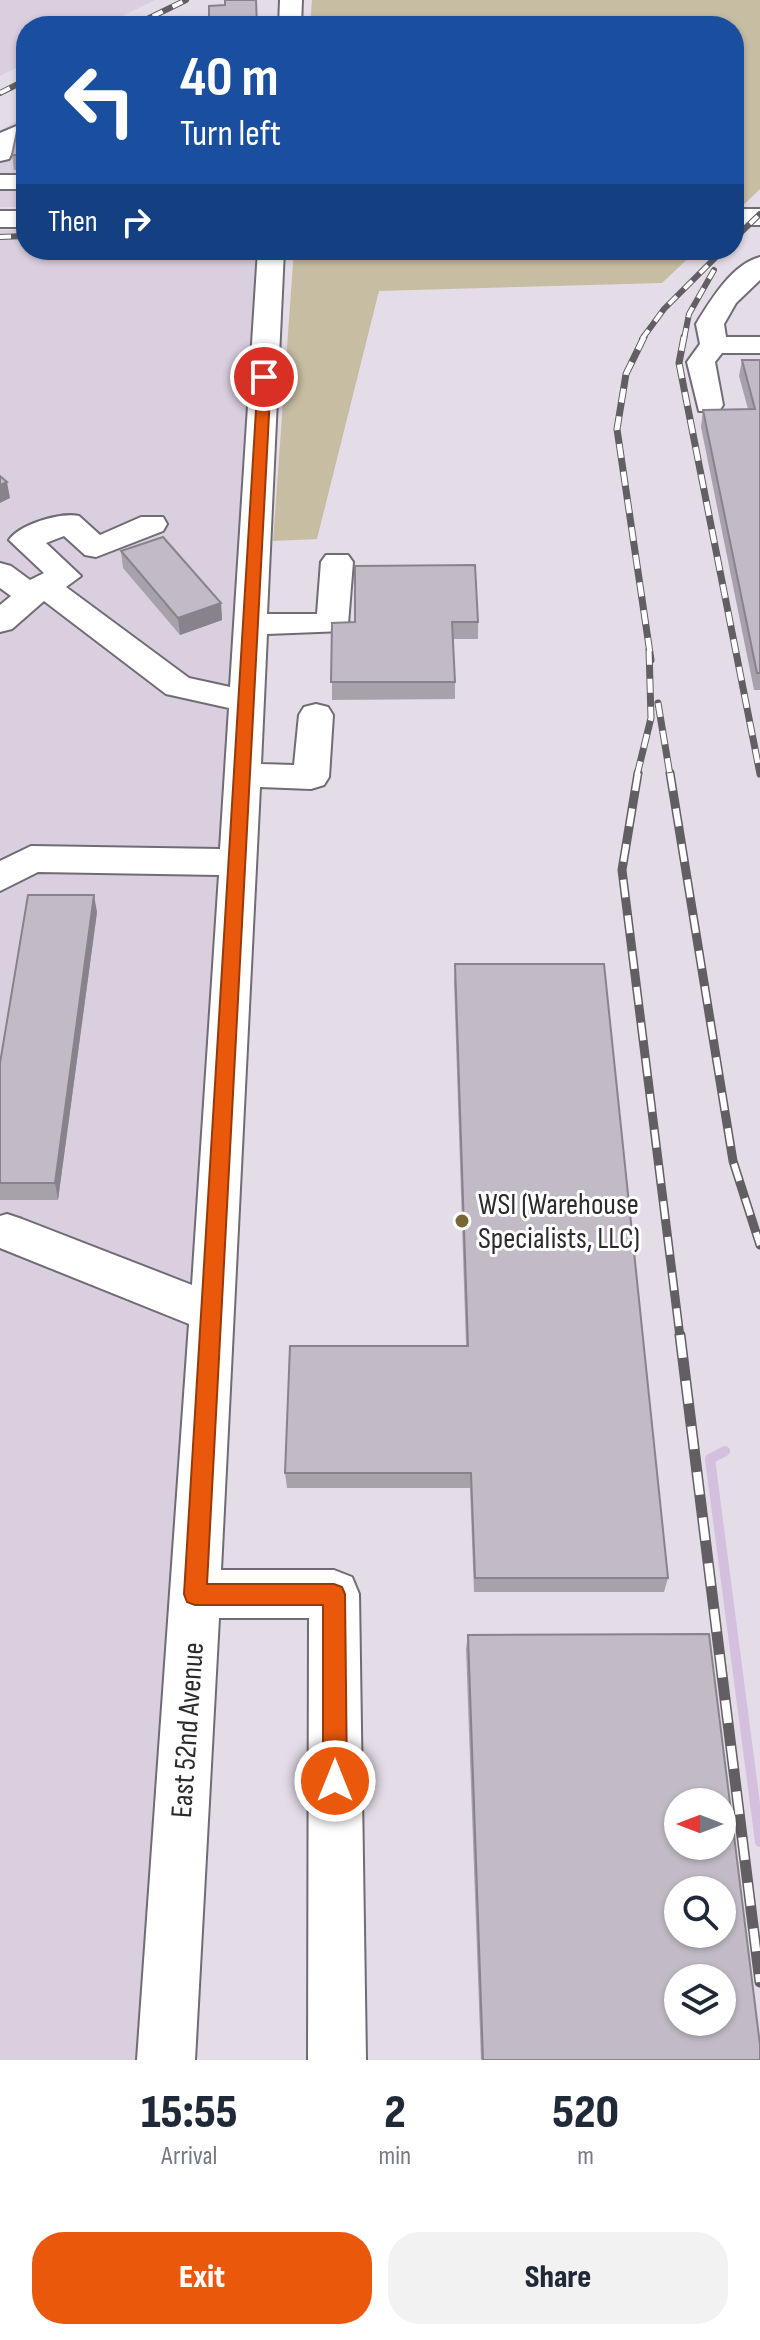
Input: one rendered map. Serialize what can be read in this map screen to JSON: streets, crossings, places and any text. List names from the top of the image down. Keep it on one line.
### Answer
{"streets":{"street":["East 52nd Avenue"]},"places":["WSI (Warehouse Specialists, LLC)"],"north":"left","page":{"turn":["40 m","Turn left"],"then":"Then","eta":["15:55","Arrival","2","min","520","m"],"buttons":["Exit","Share"]}}
